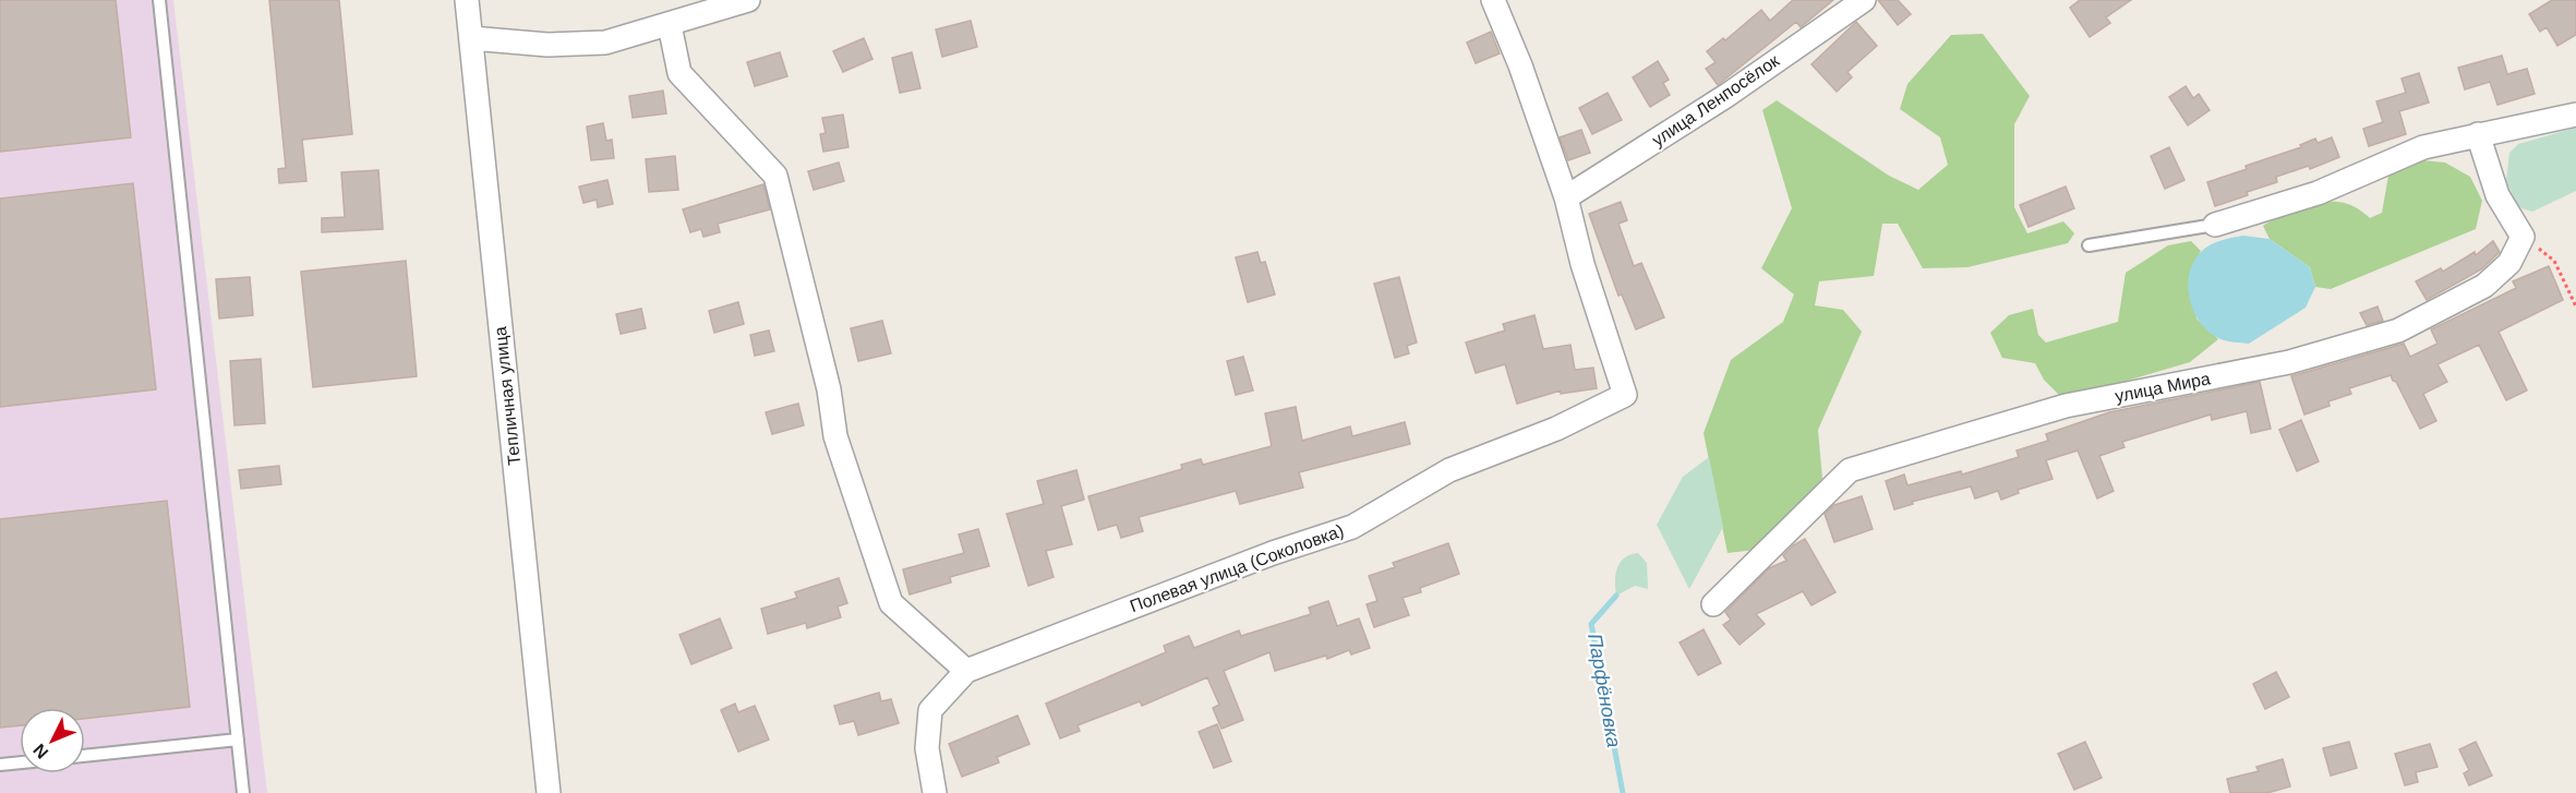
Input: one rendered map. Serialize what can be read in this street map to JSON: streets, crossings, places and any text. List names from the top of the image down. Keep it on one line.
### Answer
{"streets":{"street":["улица Ленпосёлок","улица Мира","Тепличная улица","Полевая улица (Соколовка)"]},"crossings":[["улица Ленпосёлок","Полевая улица (Соколовка)"]],"water":["Парфёновка"],"north":"bottom left"}
